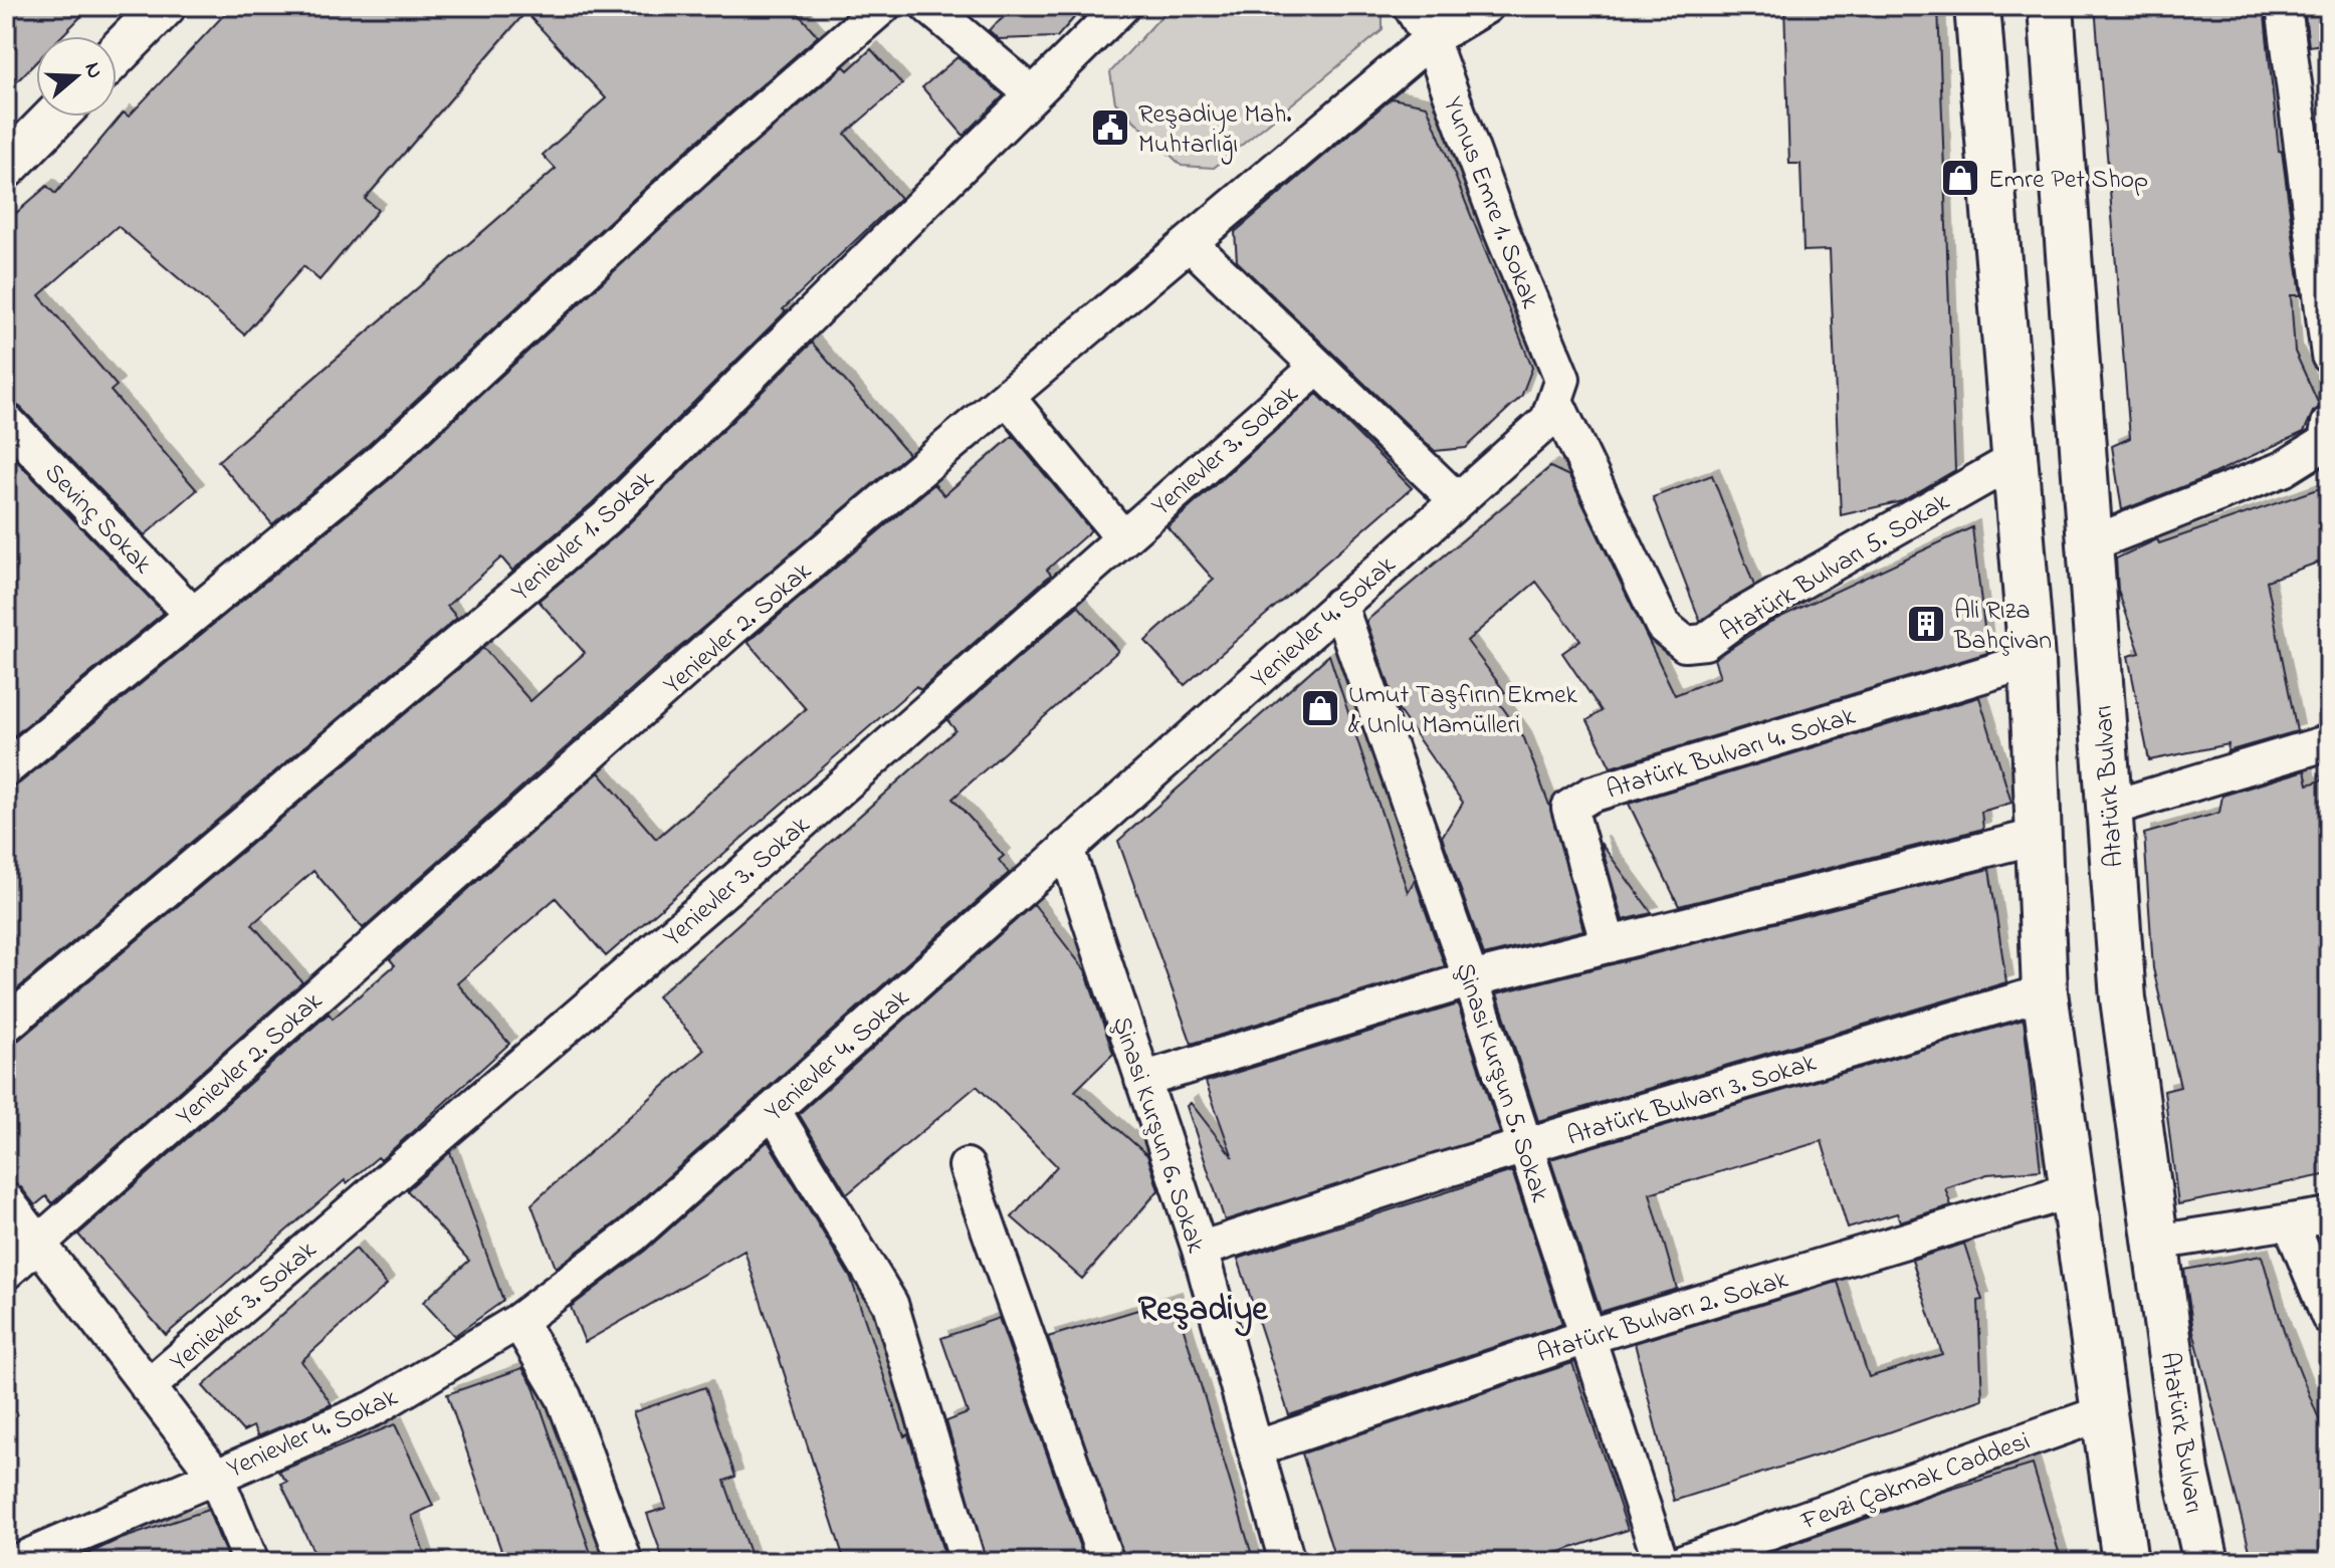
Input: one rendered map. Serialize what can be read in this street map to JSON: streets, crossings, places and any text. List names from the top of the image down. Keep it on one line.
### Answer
{"streets":{"main road":["Atatürk Bulvarı"],"street":["Yunus Emre 1. Sokak","Yenievler 3. Sokak","Sevinç Sokak","Yenievler 1. Sokak","Atatürk Bulvarı 5. Sokak","Yenievler 4. Sokak","Yenievler 2. Sokak","Atatürk Bulvarı 4. Sokak","Şinasi Kurşun 5. Sokak","Atatürk Bulvarı 3. Sokak","Şinasi Kurşun 6. Sokak","Atatürk Bulvarı 2. Sokak","Fevzi Çakmak Caddesi"]},"crossings":[["Yunus Emre 1. Sokak","Atatürk Bulvarı 5. Sokak"],["Yunus Emre 1. Sokak","Yenievler 4. Sokak"],["Yunus Emre 1. Sokak","Yenievler 2. Sokak"],["Atatürk Bulvarı 5. Sokak","Yenievler 4. Sokak"],["Yenievler 4. Sokak","Şinasi Kurşun 5. Sokak"],["Yenievler 4. Sokak","Şinasi Kurşun 6. Sokak"],["Şinasi Kurşun 5. Sokak","Atatürk Bulvarı 3. Sokak"],["Şinasi Kurşun 5. Sokak","Atatürk Bulvarı 2. Sokak"],["Atatürk Bulvarı 3. Sokak","Şinasi Kurşun 6. Sokak"],["Şinasi Kurşun 6. Sokak","Atatürk Bulvarı 2. Sokak"]],"districts":["Reşadiye"],"places":{"public building":["Reşadiye Mah. Muhtarlığı"],"shop":["Emre Pet Shop","Umut Taşfırın Ekmek & Unlu Mamülleri"],"building":["Ali Rıza Bahçivan"]},"north":"right"}
